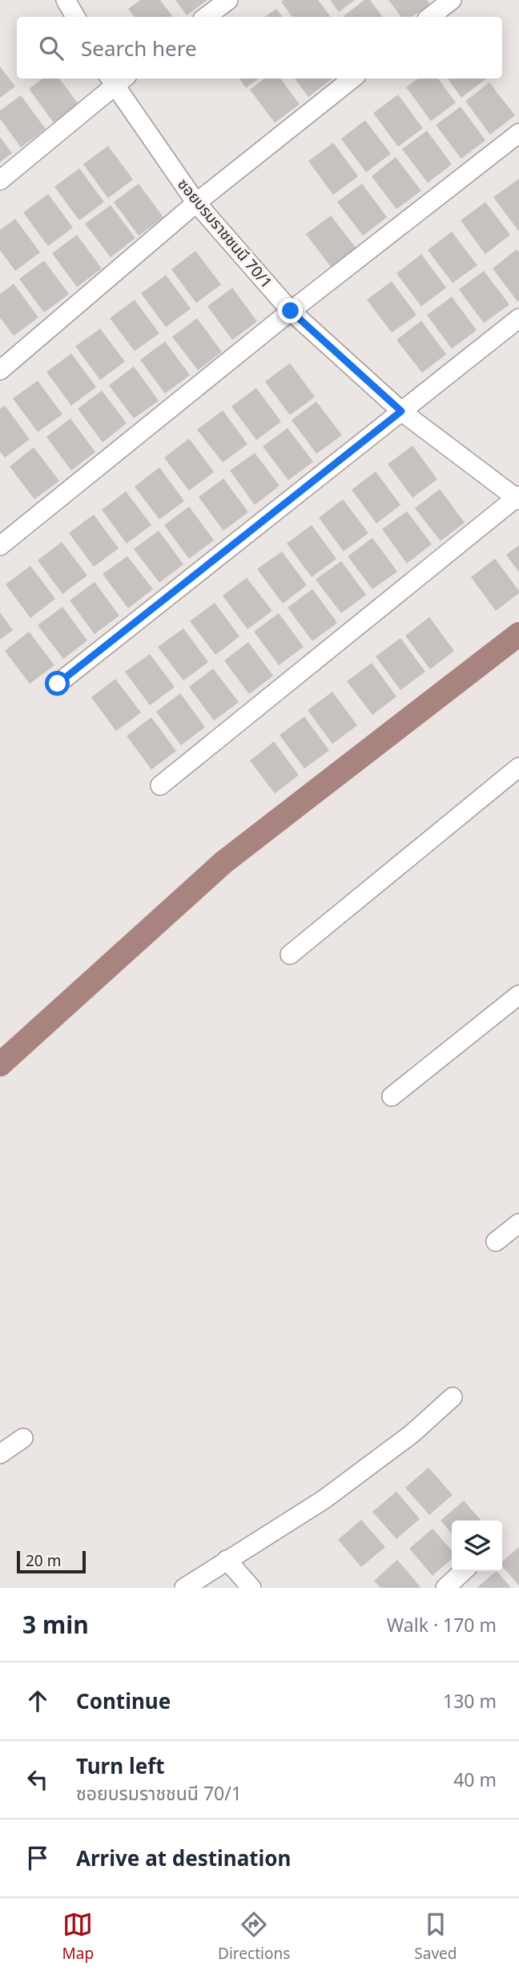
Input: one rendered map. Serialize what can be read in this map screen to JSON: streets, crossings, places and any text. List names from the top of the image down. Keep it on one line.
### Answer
{"streets":{"street":["ซอยบรมราชชนนี 70/1"]},"scale_bar":"20 m","page":{"search":"Search here","scale":"20 m","heading":["3 min","Walk · 170 m"],"list":[["Continue","130 m"],["Turn left","ซอยบรมราชชนนี 70/1","40 m"],"Arrive at destination"],"nav":["Map","Directions","Saved"]}}
